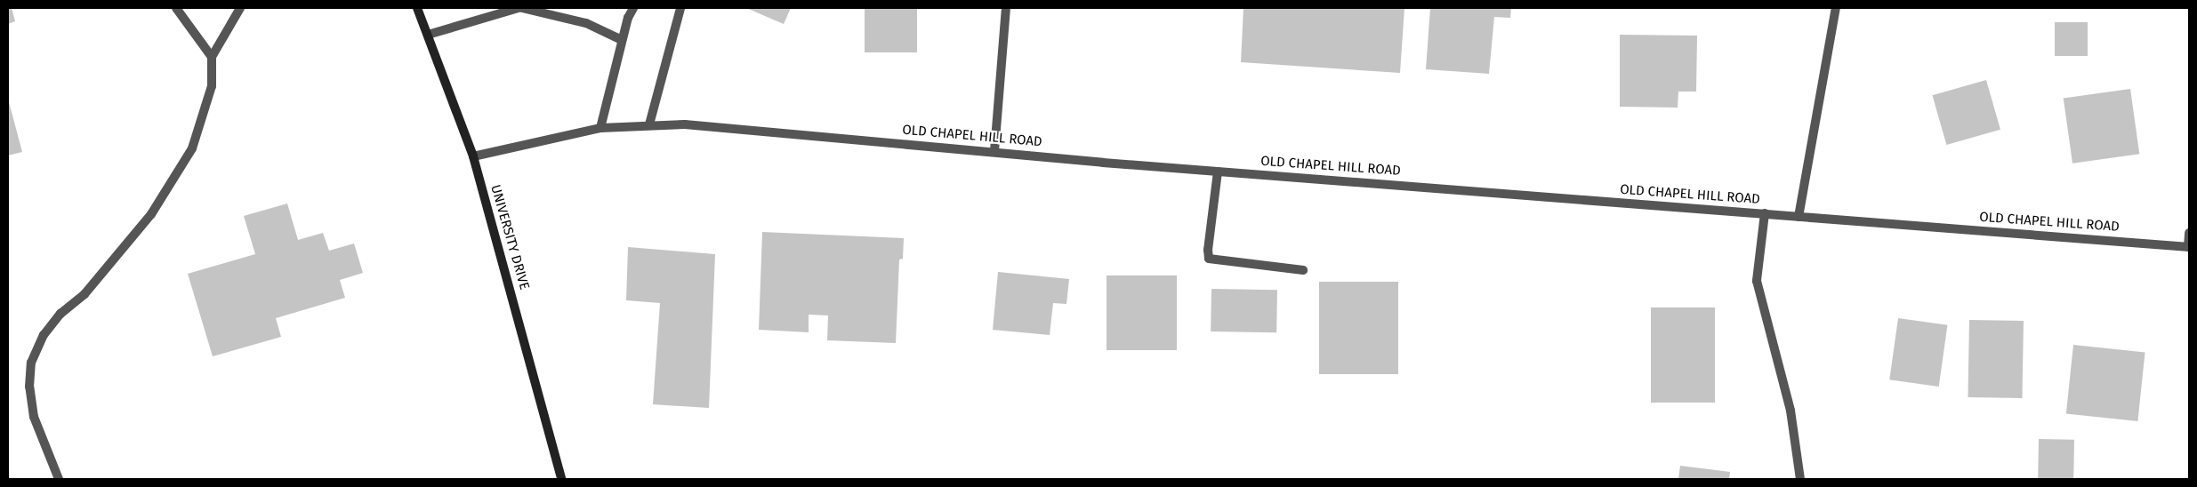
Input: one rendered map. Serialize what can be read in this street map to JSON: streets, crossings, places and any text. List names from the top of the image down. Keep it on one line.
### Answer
{"streets":{"main road":["UNIVERSITY DRIVE"],"street":["OLD CHAPEL HILL ROAD"]},"crossings":[["OLD CHAPEL HILL ROAD","UNIVERSITY DRIVE"]]}
